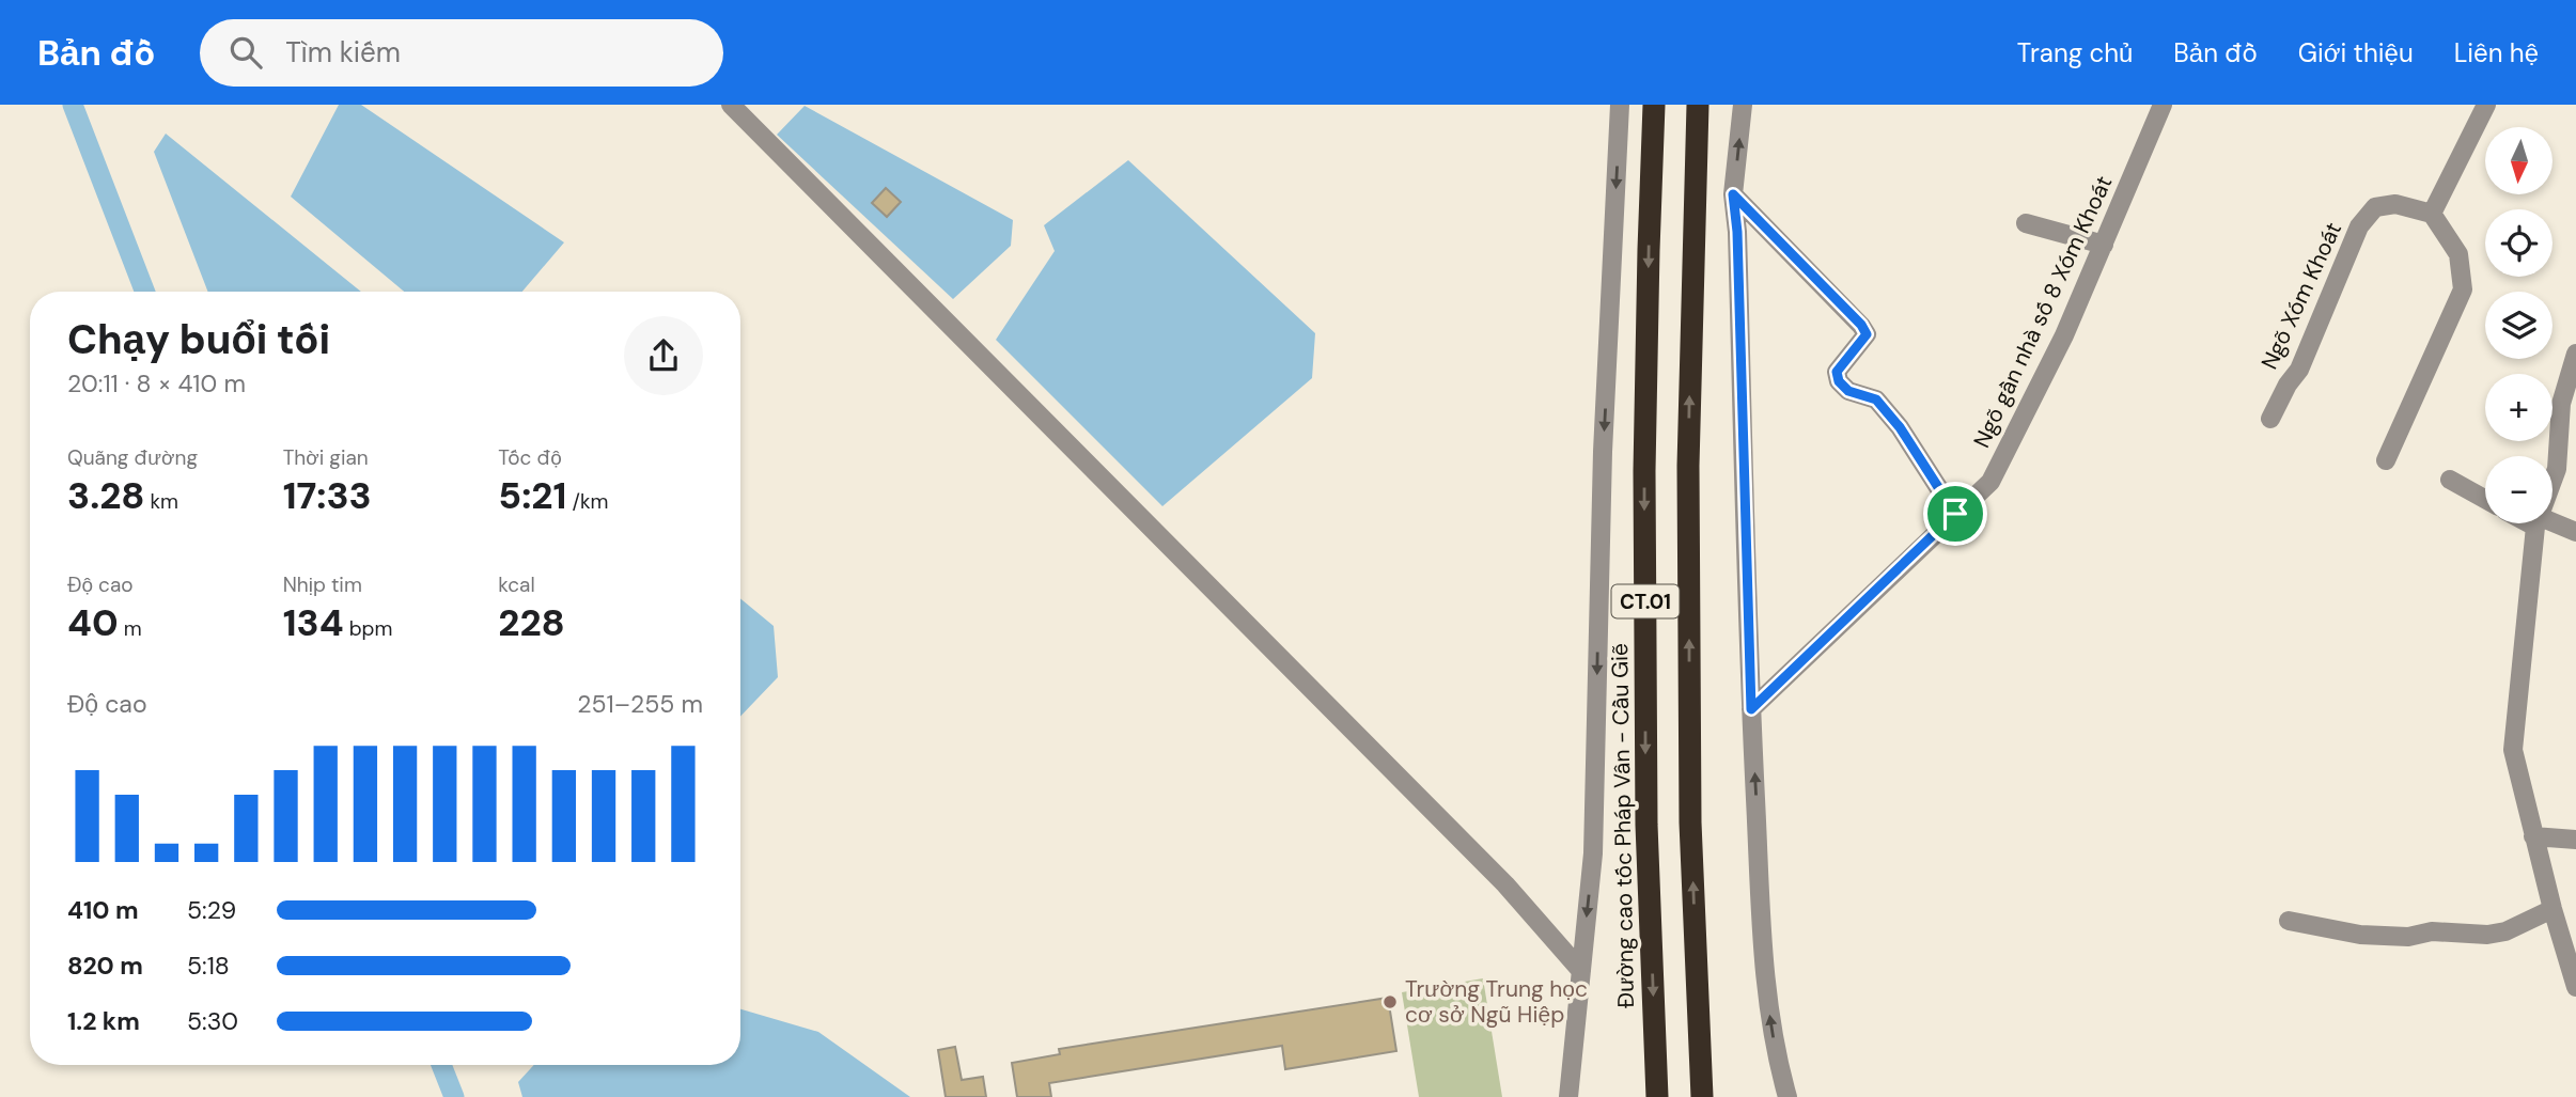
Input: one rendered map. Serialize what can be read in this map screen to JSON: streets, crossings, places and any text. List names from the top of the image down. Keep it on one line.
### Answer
{"streets":{"highway":["CT.01","Đường cao tốc Pháp Vân - Cầu Giẽ"],"street":["Ngõ Xóm Khoát","Ngõ gần nhà số 8 Xóm Khoát"]},"places":["Trường Trung học cơ sở Ngũ Hiệp"],"north":"bottom","page":{"header":"Bản đồ","search":"Tìm kiếm","nav":["Trang chủ","Bản đồ","Giới thiệu","Liên hệ"],"map_buttons":["+","−"],"heading":["Chạy buổi tối","20:11 · 8 × 410 m"],"stats":[["Quãng đường","3.28 km"],["Thời gian","17:33"],["Tốc độ","5:21 /km"],["Độ cao","40 m"],["Nhịp tim","134 bpm"],["kcal","228"]],"chart":["Độ cao","251–255 m"],"list":[{"name":"410 m","note":"5:29"},{"name":"820 m","note":"5:18"},{"name":"1.2 km","note":"5:30"}]}}
